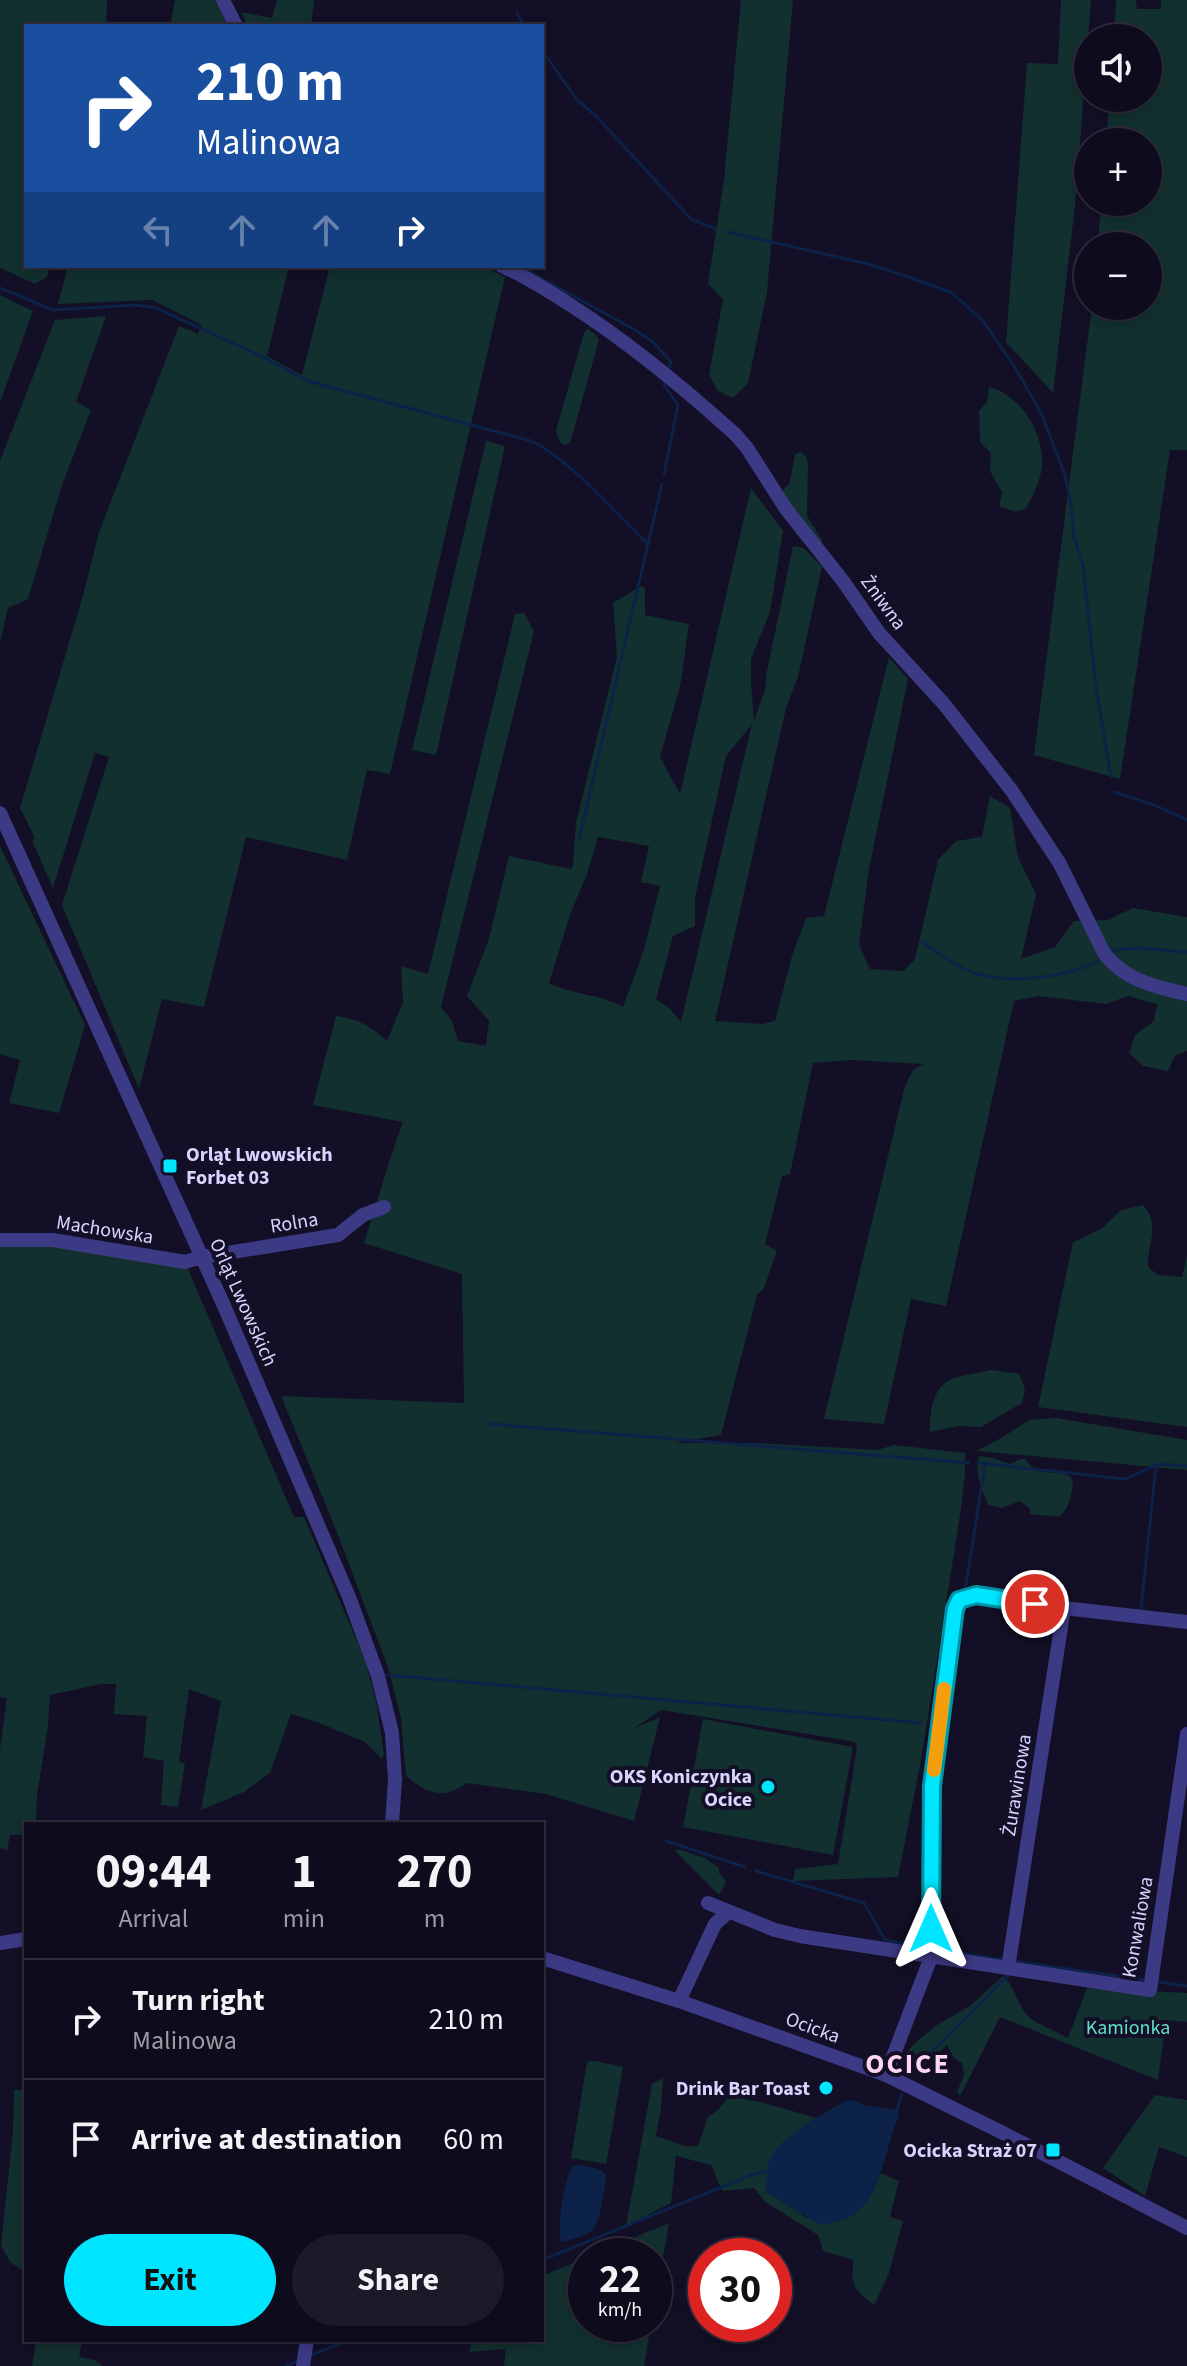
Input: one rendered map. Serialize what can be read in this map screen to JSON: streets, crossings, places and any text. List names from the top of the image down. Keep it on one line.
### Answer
{"streets":{"street":["Żniwna","Rolna","Machowska","Orląt Lwowskich","Żurawinowa","Konwaliowa","Ocicka"]},"crossings":[["Rolna","Machowska"],["Rolna","Orląt Lwowskich"],["Machowska","Orląt Lwowskich"],["Żurawinowa","Konwaliowa"]],"districts":["OCICE"],"parks":["Kamionka"],"places":{"transit":["Orląt Lwowskich Forbet 03","Ocicka Straż 07"],"other":["OKS Koniczynka Ocice","Drink Bar Toast"]},"page":{"map_buttons":["+","−"],"turn":["210 m","Malinowa"],"eta":["09:44","Arrival","1","min","270","m"],"list":[{"name":"Turn right","note":"Malinowa","value":"210 m"},{"name":"Arrive at destination","value":"60 m"}],"buttons":["Exit","Share"],"speed":"22 km/h","limit":"30"}}
